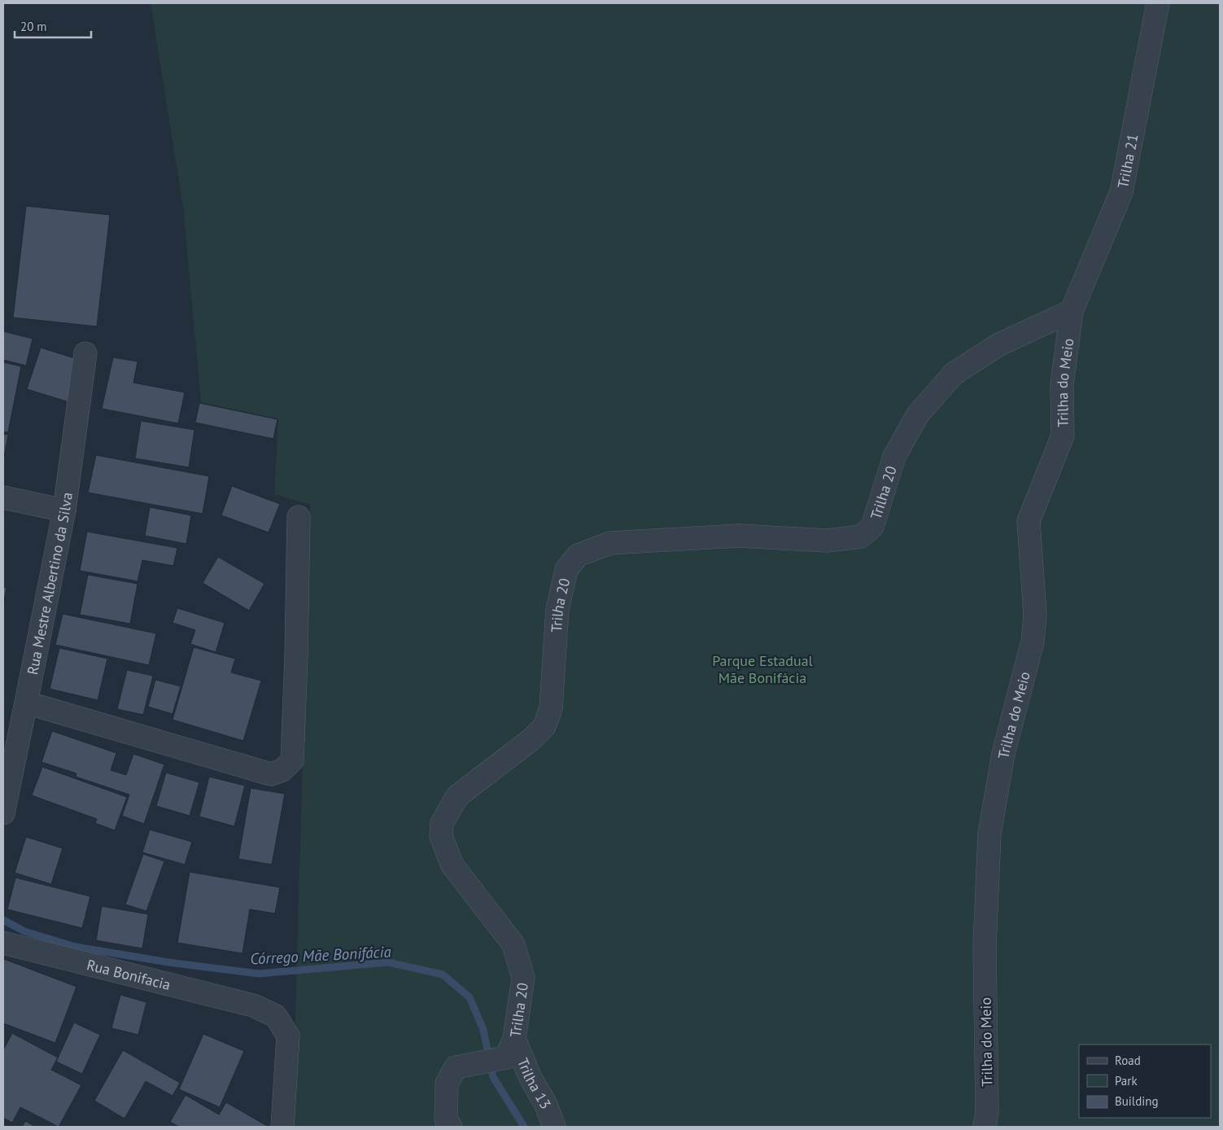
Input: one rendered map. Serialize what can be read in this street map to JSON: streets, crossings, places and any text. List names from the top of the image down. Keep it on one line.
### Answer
{"streets":{"street":["Trilha 21","Trilha do Meio","Trilha 20","Rua Mestre Albertino da Silva","Rua Bonifacia","Trilha 13"]},"crossings":[["Trilha 21","Trilha do Meio"],["Trilha 21","Trilha 20"],["Trilha do Meio","Trilha 20"],["Trilha 20","Trilha 13"]],"water":["Córrego Mãe Bonifácia"],"parks":["Parque Estadual Mãe Bonifácia"],"legend":["Road","Park","Building"],"scale_bar":"20 m"}
